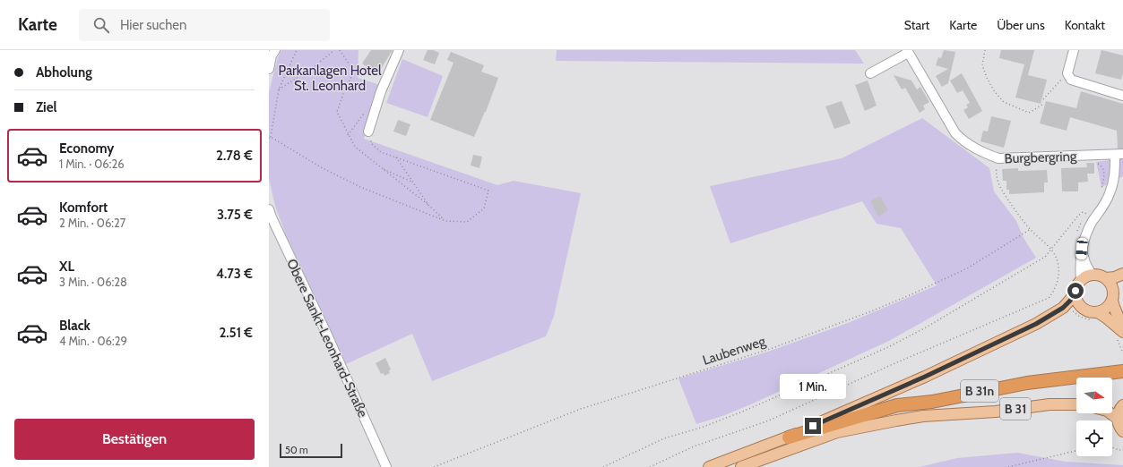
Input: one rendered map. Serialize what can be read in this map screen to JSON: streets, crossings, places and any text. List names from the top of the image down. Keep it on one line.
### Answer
{"streets":{"highway":["B 31n"],"main road":["B 31"],"street":["Burgbergring","Obere Sankt-Leonhard-Straße"],"path":["Laubenweg"]},"crossings":[["B 31n","B 31"]],"parks":["Parkanlagen Hotel St. Leonhard"],"scale_bar":"50 m","north":"right","page":{"header":"Karte","search":"Hier suchen","nav":["Start","Karte","Über uns","Kontakt"],"banner":["Abholung","Ziel"],"list":[{"name":"Economy","note":"1 Min. · 06:26","value":"2.78 €"},{"name":"Komfort","note":"2 Min. · 06:27","value":"3.75 €"},{"name":"XL","note":"3 Min. · 06:28","value":"4.73 €"},{"name":"Black","note":"4 Min. · 06:29","value":"2.51 €"}],"bubble":"1 Min.","buttons":"Bestätigen","scale":"50 m"}}
